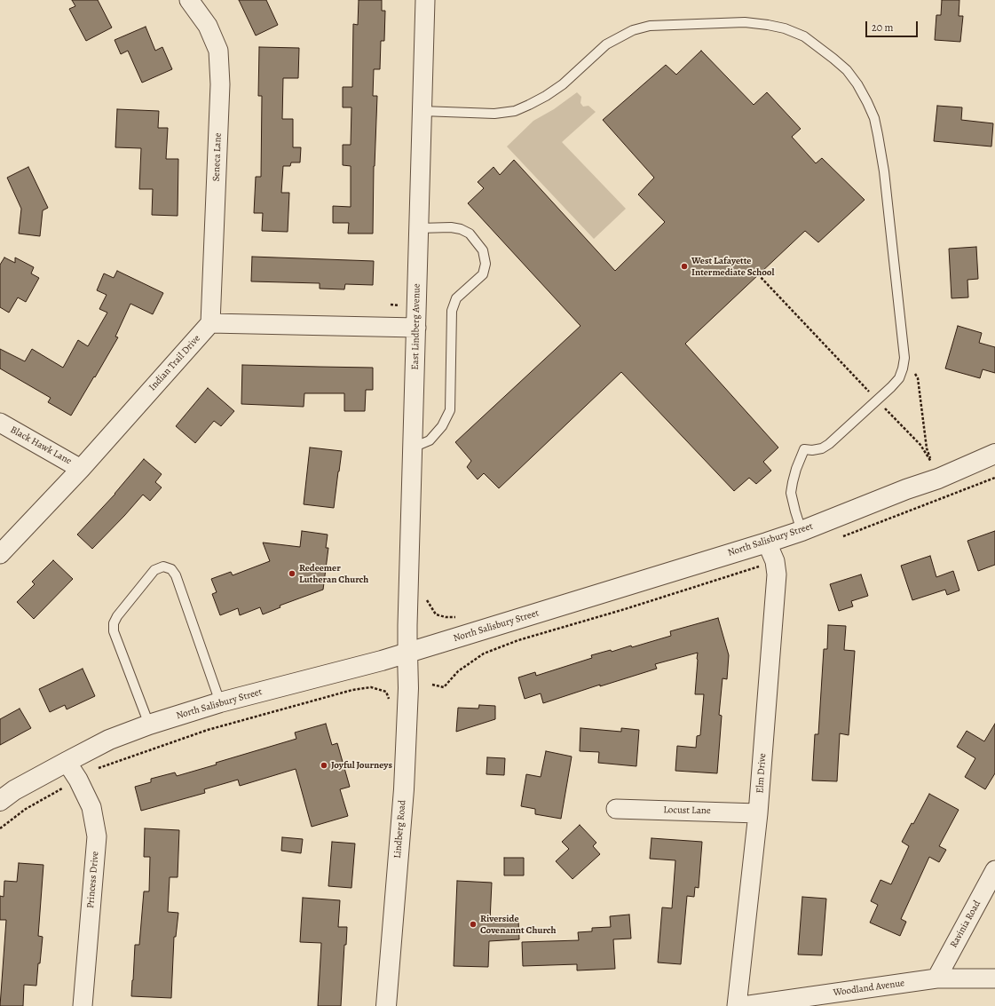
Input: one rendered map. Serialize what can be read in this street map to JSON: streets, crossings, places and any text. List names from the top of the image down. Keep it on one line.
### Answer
{"streets":{"street":["Seneca Lane","East Lindberg Avenue","Indian Trail Drive","Black Hawk Lane","North Salisbury Street","Elm Drive","Locust Lane","Lindberg Road","Princess Drive","Ravinia Road","Woodland Avenue"]},"crossings":[["Seneca Lane","Indian Trail Drive"],["East Lindberg Avenue","North Salisbury Street"],["East Lindberg Avenue","Lindberg Road"],["Indian Trail Drive","Black Hawk Lane"],["North Salisbury Street","Elm Drive"],["North Salisbury Street","Lindberg Road"],["North Salisbury Street","Princess Drive"],["Elm Drive","Locust Lane"],["Ravinia Road","Woodland Avenue"]],"places":["West Lafayette Intermediate School","Redeemer Lutheran Church","Joyful Journeys","Riverside Covenannt Church"],"scale_bar":"20 m"}
